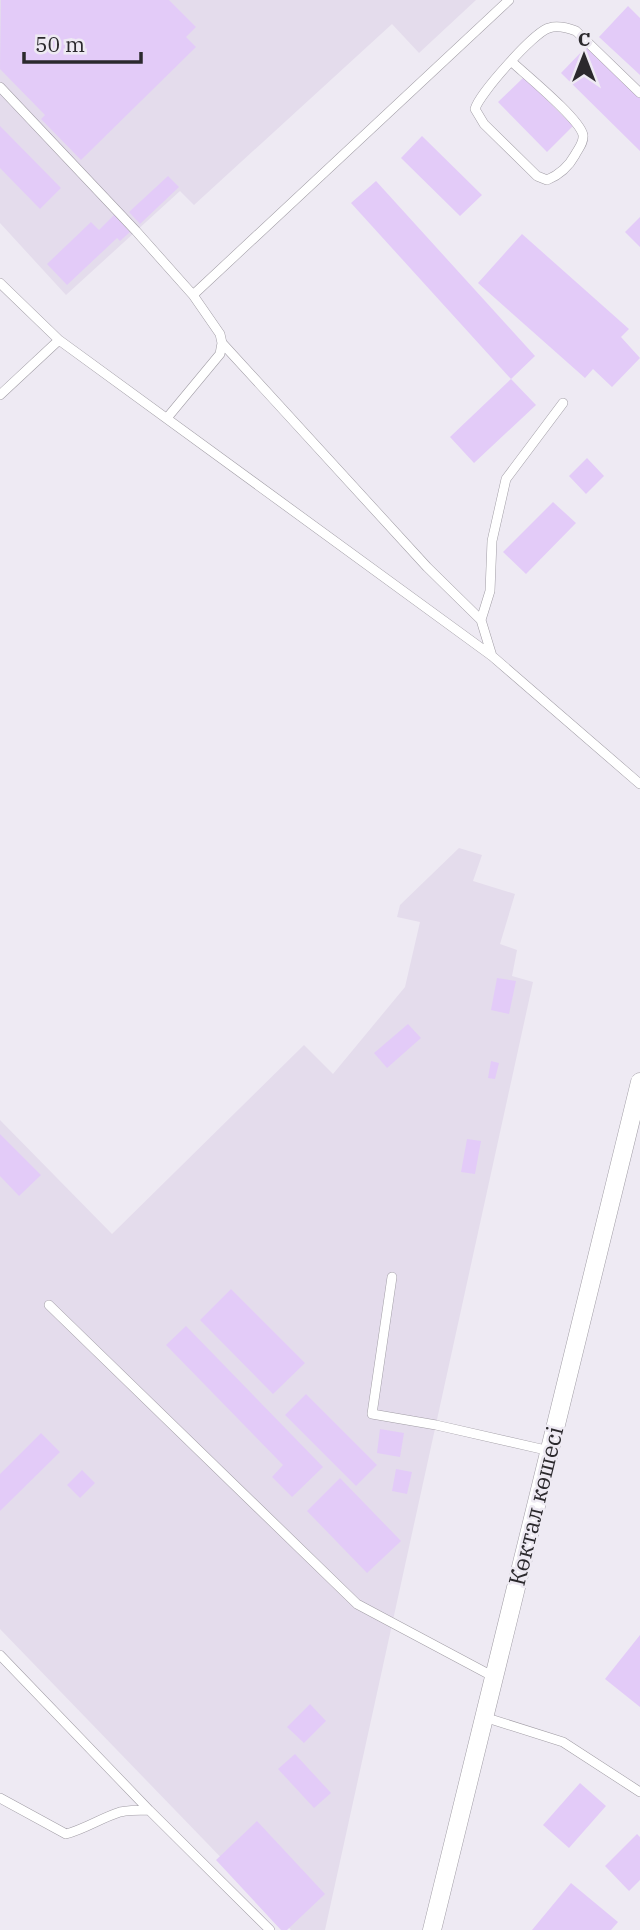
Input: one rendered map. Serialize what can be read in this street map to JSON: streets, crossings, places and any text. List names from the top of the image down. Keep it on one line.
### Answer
{"streets":{"street":["Көктал көшесі"]},"scale_bar":"50 m","north":"top"}
